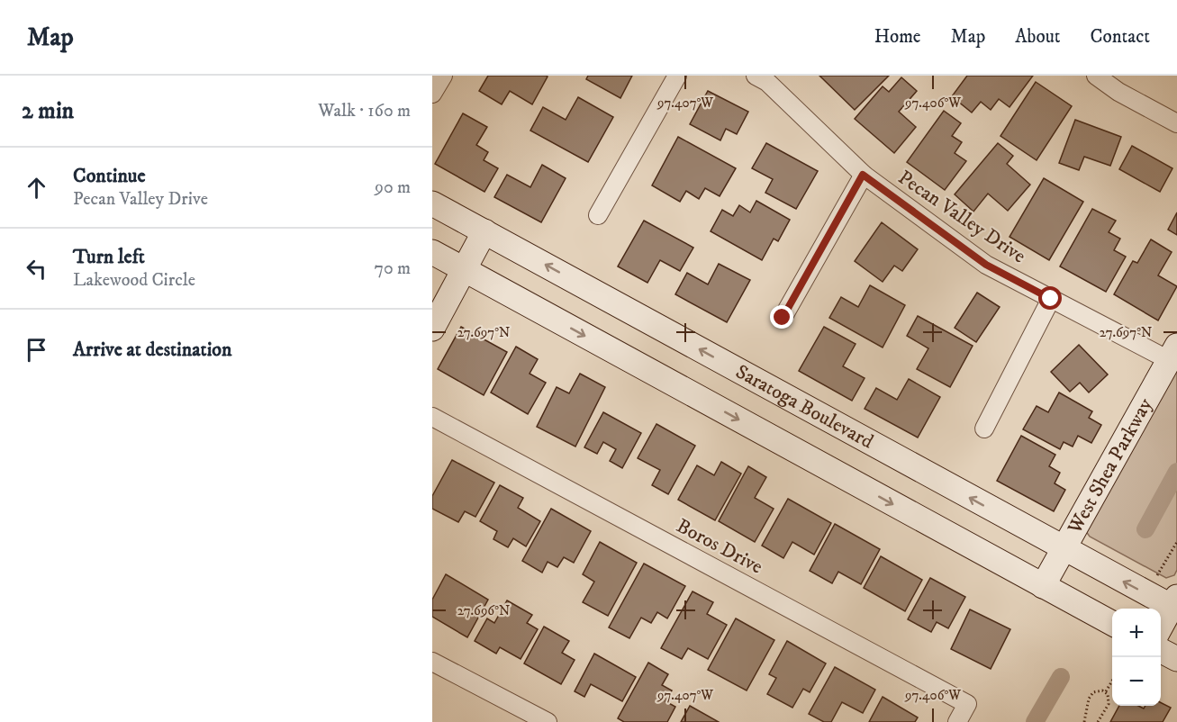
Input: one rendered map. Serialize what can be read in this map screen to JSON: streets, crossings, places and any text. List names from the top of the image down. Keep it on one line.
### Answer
{"streets":{"main road":["Saratoga Boulevard","West Shea Parkway"],"street":["Pecan Valley Drive","Boros Drive"]},"crossings":[["Pecan Valley Drive","West Shea Parkway"],["Saratoga Boulevard","West Shea Parkway"]],"page":{"header":"Map","nav":["Home","Map","About","Contact"],"heading":["2 min","Walk · 160 m"],"list":[["Continue","Pecan Valley Drive","90 m"],["Turn left","Lakewood Circle","70 m"],"Arrive at destination"],"map_buttons":["+","−"]},"coordinates":["97.407°W","97.406°W","27.697°N","27.696°N"]}
